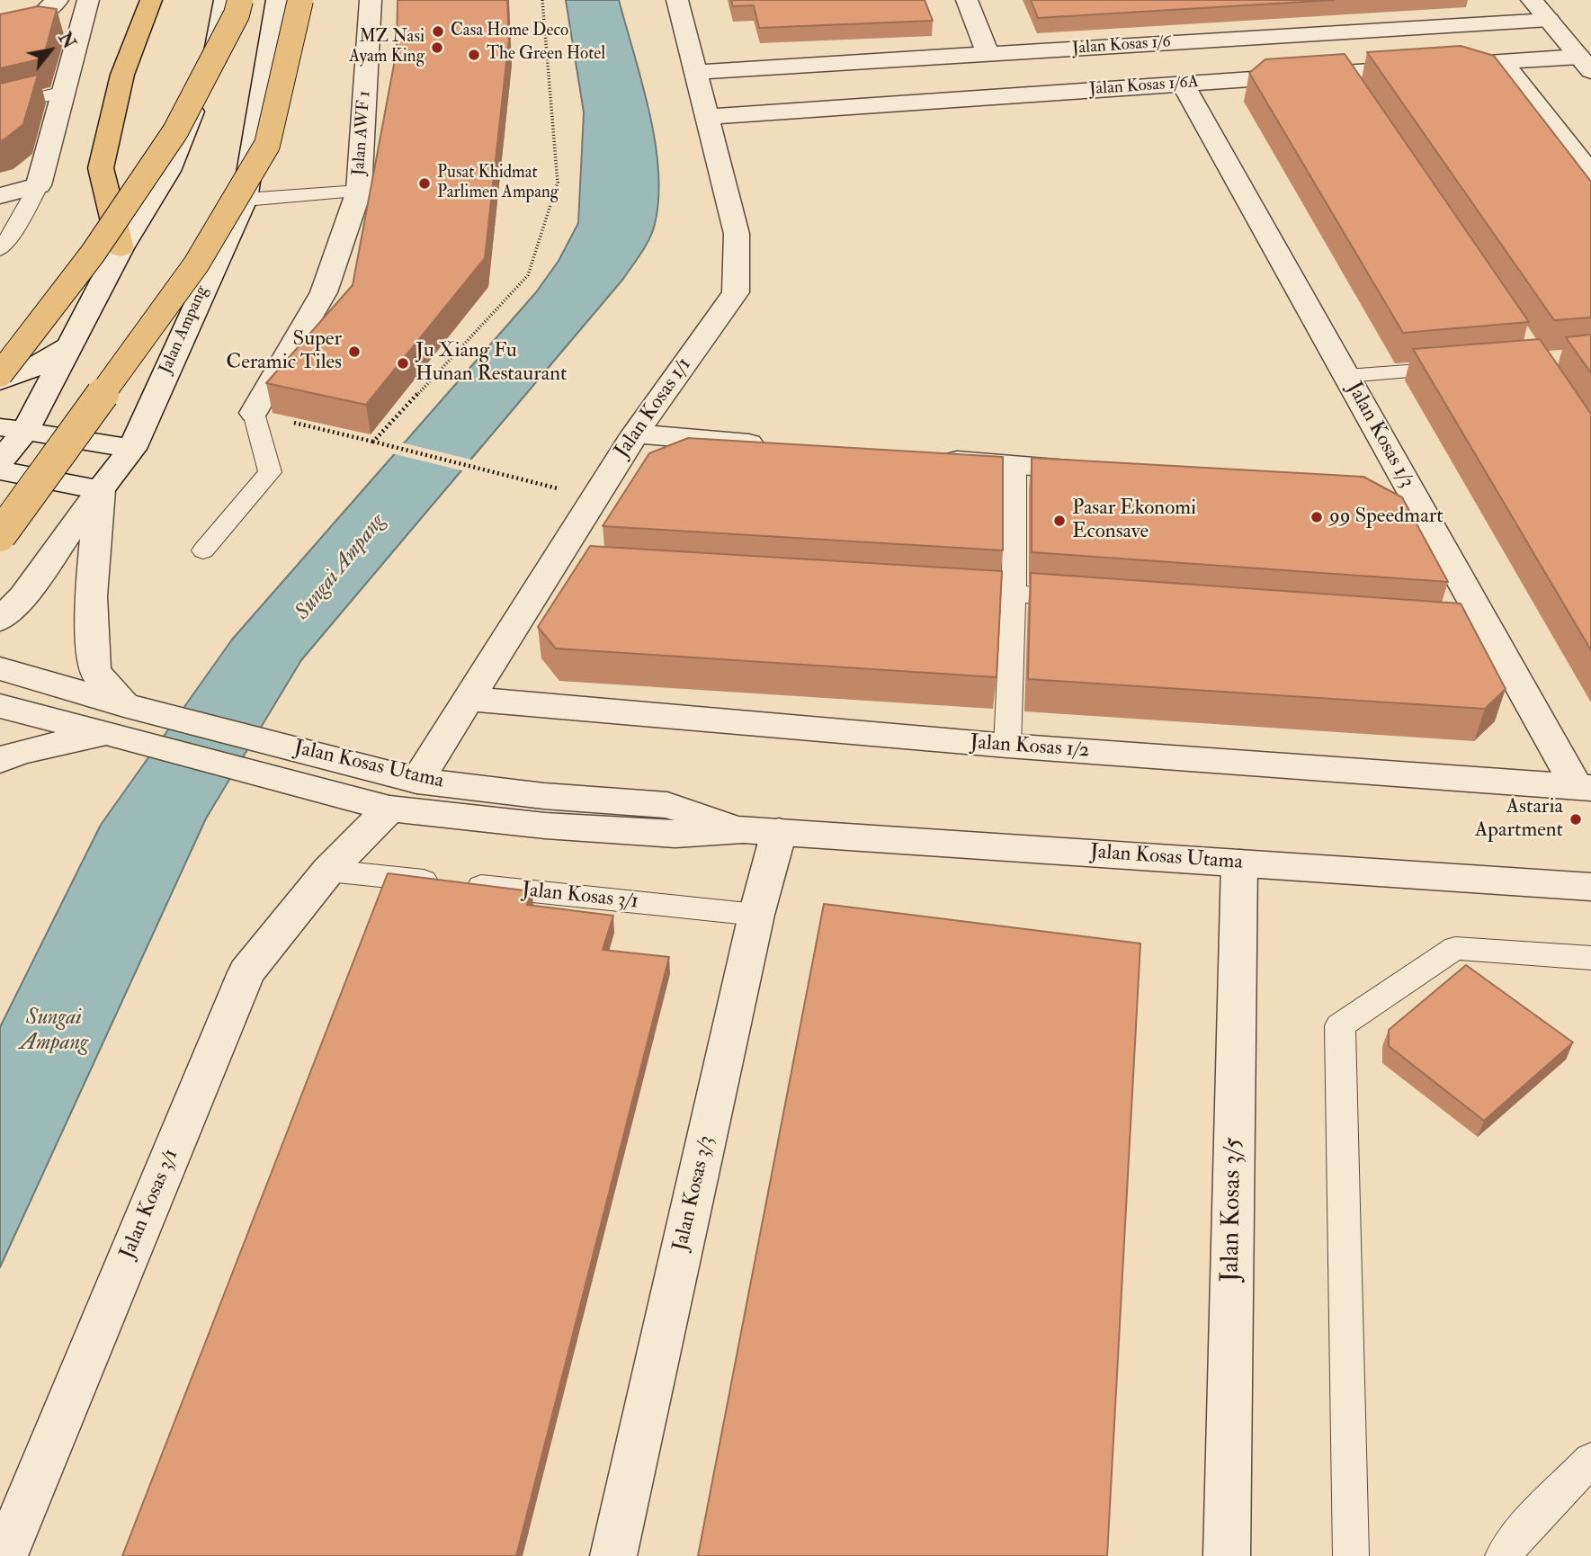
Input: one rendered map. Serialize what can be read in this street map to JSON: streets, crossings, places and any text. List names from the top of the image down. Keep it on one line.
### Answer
{"streets":{"street":["Jalan Kosas 1/6","Jalan Kosas 1/6A","Jalan AWF 1","Jalan Ampang","Jalan Kosas 1/1","Jalan Kosas 1/3","Jalan Kosas 1/2","Jalan Kosas Utama","Jalan Kosas 3/1","Jalan Kosas 3/3","Jalan Kosas 3/5"]},"crossings":[["Jalan Kosas 1/6","Jalan Kosas 1/1"],["Jalan Kosas 1/6A","Jalan Kosas 1/1"],["Jalan Kosas 1/6A","Jalan Kosas 1/3"],["Jalan Kosas 1/1","Jalan Kosas 1/2"],["Jalan Kosas 1/1","Jalan Kosas Utama"],["Jalan Kosas 1/1","Jalan Kosas 3/1"],["Jalan Kosas 1/3","Jalan Kosas 1/2"],["Jalan Kosas Utama","Jalan Kosas 3/1"],["Jalan Kosas Utama","Jalan Kosas 3/3"],["Jalan Kosas Utama","Jalan Kosas 3/5"],["Jalan Kosas 3/1","Jalan Kosas 3/3"]],"water":["Sungai Ampang"],"places":["Casa Home Deco","MZ Nasi Ayam King","The Green Hotel","Pusat Khidmat Parlimen Ampang","Super Ceramic Tiles","Ju Xiang Fu Hunan Restaurant","99 Speedmart","Pasar Ekonomi Econsave","Astaria Apartment"],"north":"top right"}
